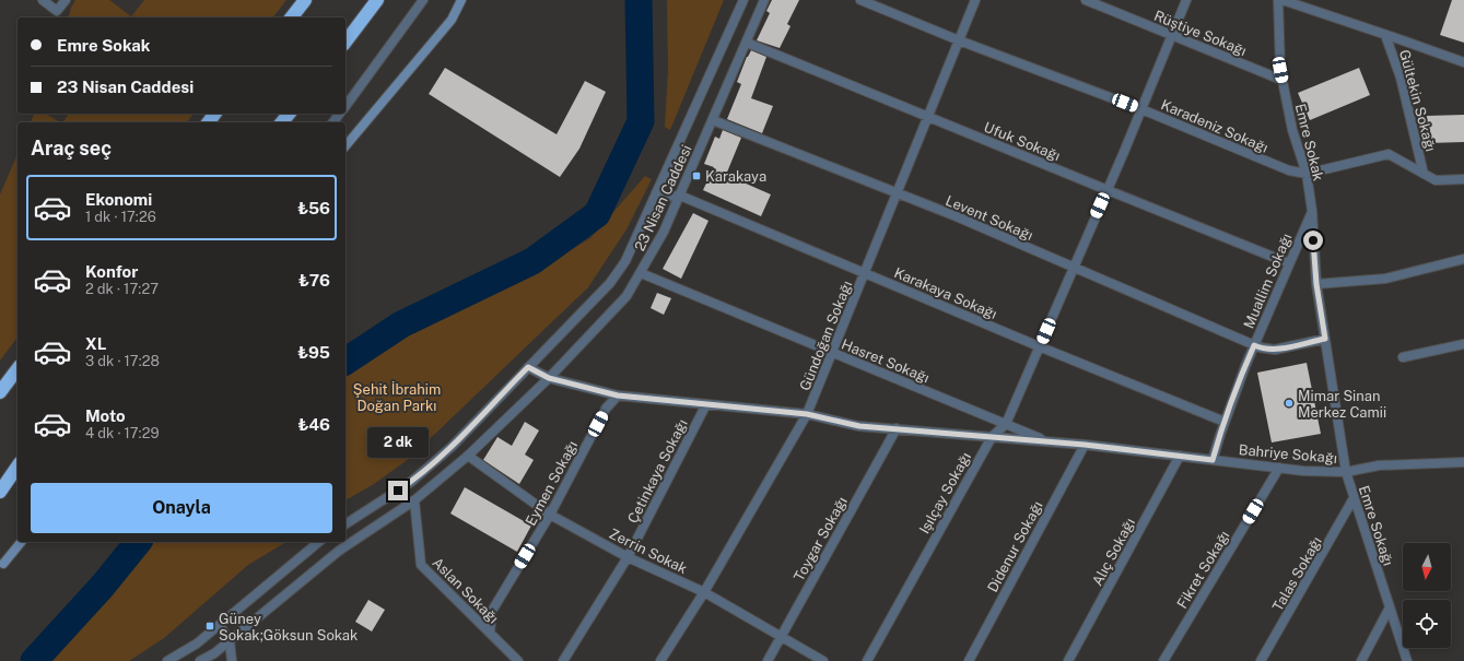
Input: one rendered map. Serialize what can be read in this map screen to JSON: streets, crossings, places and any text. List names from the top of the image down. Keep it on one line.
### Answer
{"streets":{"street":["Rüştiye Sokağı","Gültekin Sokağı","Karadeniz Sokağı","Ufuk Sokağı","Emre Sokak","23 Nisan Caddesi","Levent Sokağı","Muallim Sokağı","Karakaya Sokağı","Gündoğan Sokağı","Hasret Sokağı","Bahriye Sokağı","Çetinkaya Sokağı","Eymen Sokağı","Işılçay Sokağı","Emre Sokağı","Toygar Sokağı","Didenur Sokağı","Zerrin Sokak","Alıç Sokağı","Fikret Sokağı","Talas Sokağı","Aslan Sokağı"]},"crossings":[["Rüştiye Sokağı","Emre Sokak"],["Rüştiye Sokağı","Işılçay Sokağı"],["Gültekin Sokağı","Karadeniz Sokağı"],["Karadeniz Sokağı","Emre Sokak"],["Karadeniz Sokağı","Gündoğan Sokağı"],["Karadeniz Sokağı","Işılçay Sokağı"],["Ufuk Sokağı","23 Nisan Caddesi"],["Ufuk Sokağı","Muallim Sokağı"],["Ufuk Sokağı","Gündoğan Sokağı"],["Ufuk Sokağı","Işılçay Sokağı"],["Emre Sokak","Levent Sokağı"],["Emre Sokak","Muallim Sokağı"],["Emre Sokak","Bahriye Sokağı"],["Emre Sokak","Emre Sokağı"],["23 Nisan Caddesi","Levent Sokağı"],["23 Nisan Caddesi","Karakaya Sokağı"],["23 Nisan Caddesi","Hasret Sokağı"],["23 Nisan Caddesi","Bahriye Sokağı"],["23 Nisan Caddesi","Zerrin Sokak"],["23 Nisan Caddesi","Aslan Sokağı"],["Levent Sokağı","Muallim Sokağı"],["Levent Sokağı","Gündoğan Sokağı"],["Levent Sokağı","Işılçay Sokağı"],["Muallim Sokağı","Karakaya Sokağı"],["Muallim Sokağı","Bahriye Sokağı"],["Karakaya Sokağı","Gündoğan Sokağı"],["Karakaya Sokağı","Işılçay Sokağı"],["Gündoğan Sokağı","Hasret Sokağı"],["Gündoğan Sokağı","Bahriye Sokağı"],["Gündoğan Sokağı","Zerrin Sokak"],["Hasret Sokağı","Bahriye Sokağı"],["Hasret Sokağı","Işılçay Sokağı"],["Bahriye Sokağı","Çetinkaya Sokağı"],["Bahriye Sokağı","Eymen Sokağı"],["Bahriye Sokağı","Işılçay Sokağı"],["Bahriye Sokağı","Emre Sokağı"],["Bahriye Sokağı","Toygar Sokağı"],["Bahriye Sokağı","Didenur Sokağı"],["Bahriye Sokağı","Alıç Sokağı"],["Bahriye Sokağı","Fikret Sokağı"],["Çetinkaya Sokağı","Zerrin Sokak"],["Eymen Sokağı","Zerrin Sokak"],["Eymen Sokağı","Aslan Sokağı"],["Emre Sokağı","Talas Sokağı"],["Toygar Sokağı","Zerrin Sokak"]],"parks":["Şehit İbrahim Doğan Parkı"],"places":{"transit":["Karakaya","Güney Sokak;Göksun Sokak"],"other":["Mimar Sinan Merkez Camii"]},"north":"bottom","page":{"banner":["Emre Sokak","23 Nisan Caddesi"],"heading":"Araç seç","list":[{"name":"Ekonomi","note":"1 dk · 17:26","value":"₺56"},{"name":"Konfor","note":"2 dk · 17:27","value":"₺76"},{"name":"XL","note":"3 dk · 17:28","value":"₺95"},{"name":"Moto","note":"4 dk · 17:29","value":"₺46"}],"bubble":"2 dk","buttons":"Onayla"}}
